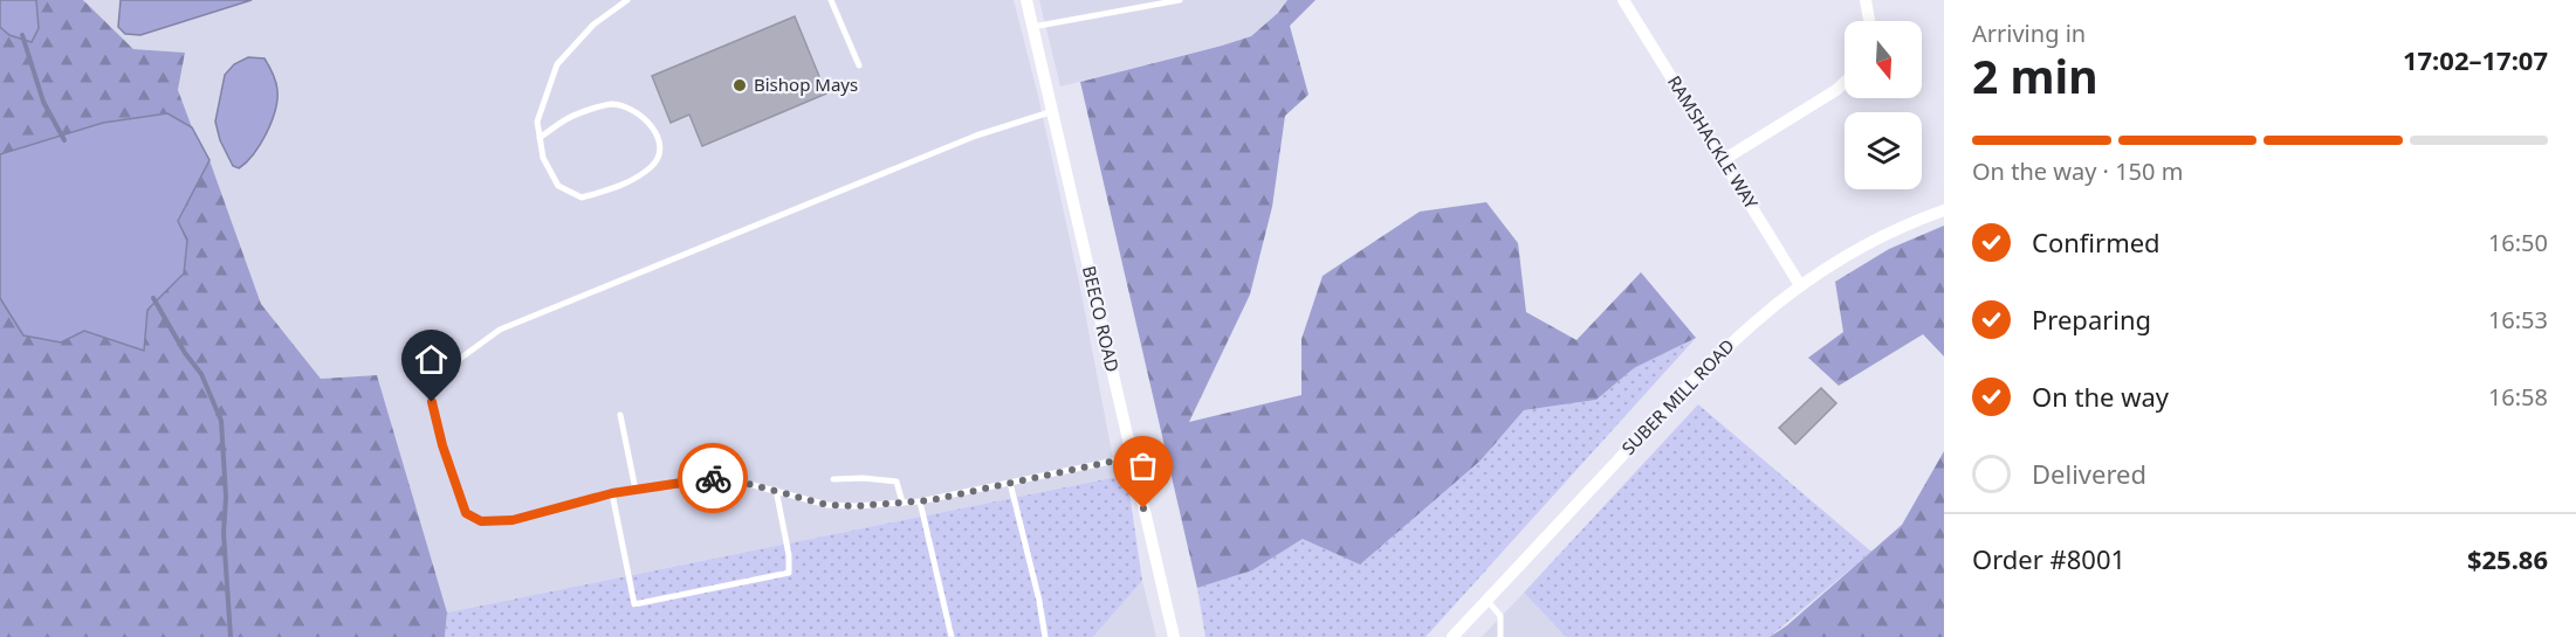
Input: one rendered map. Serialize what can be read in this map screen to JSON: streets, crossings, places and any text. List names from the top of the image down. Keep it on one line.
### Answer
{"streets":{"street":["RAMSHACKLE WAY","BEECO ROAD","SUBER MILL ROAD"]},"crossings":[["RAMSHACKLE WAY","SUBER MILL ROAD"]],"places":["Bishop Mays"],"north":"bottom","page":{"heading":["2 min","Arriving in","17:02–17:07"],"panel":["Order #8001","$25.86"],"bar":"On the way · 150 m","list":[["Confirmed","16:50"],["Preparing","16:53"],["On the way","16:58"],"Delivered"]}}
